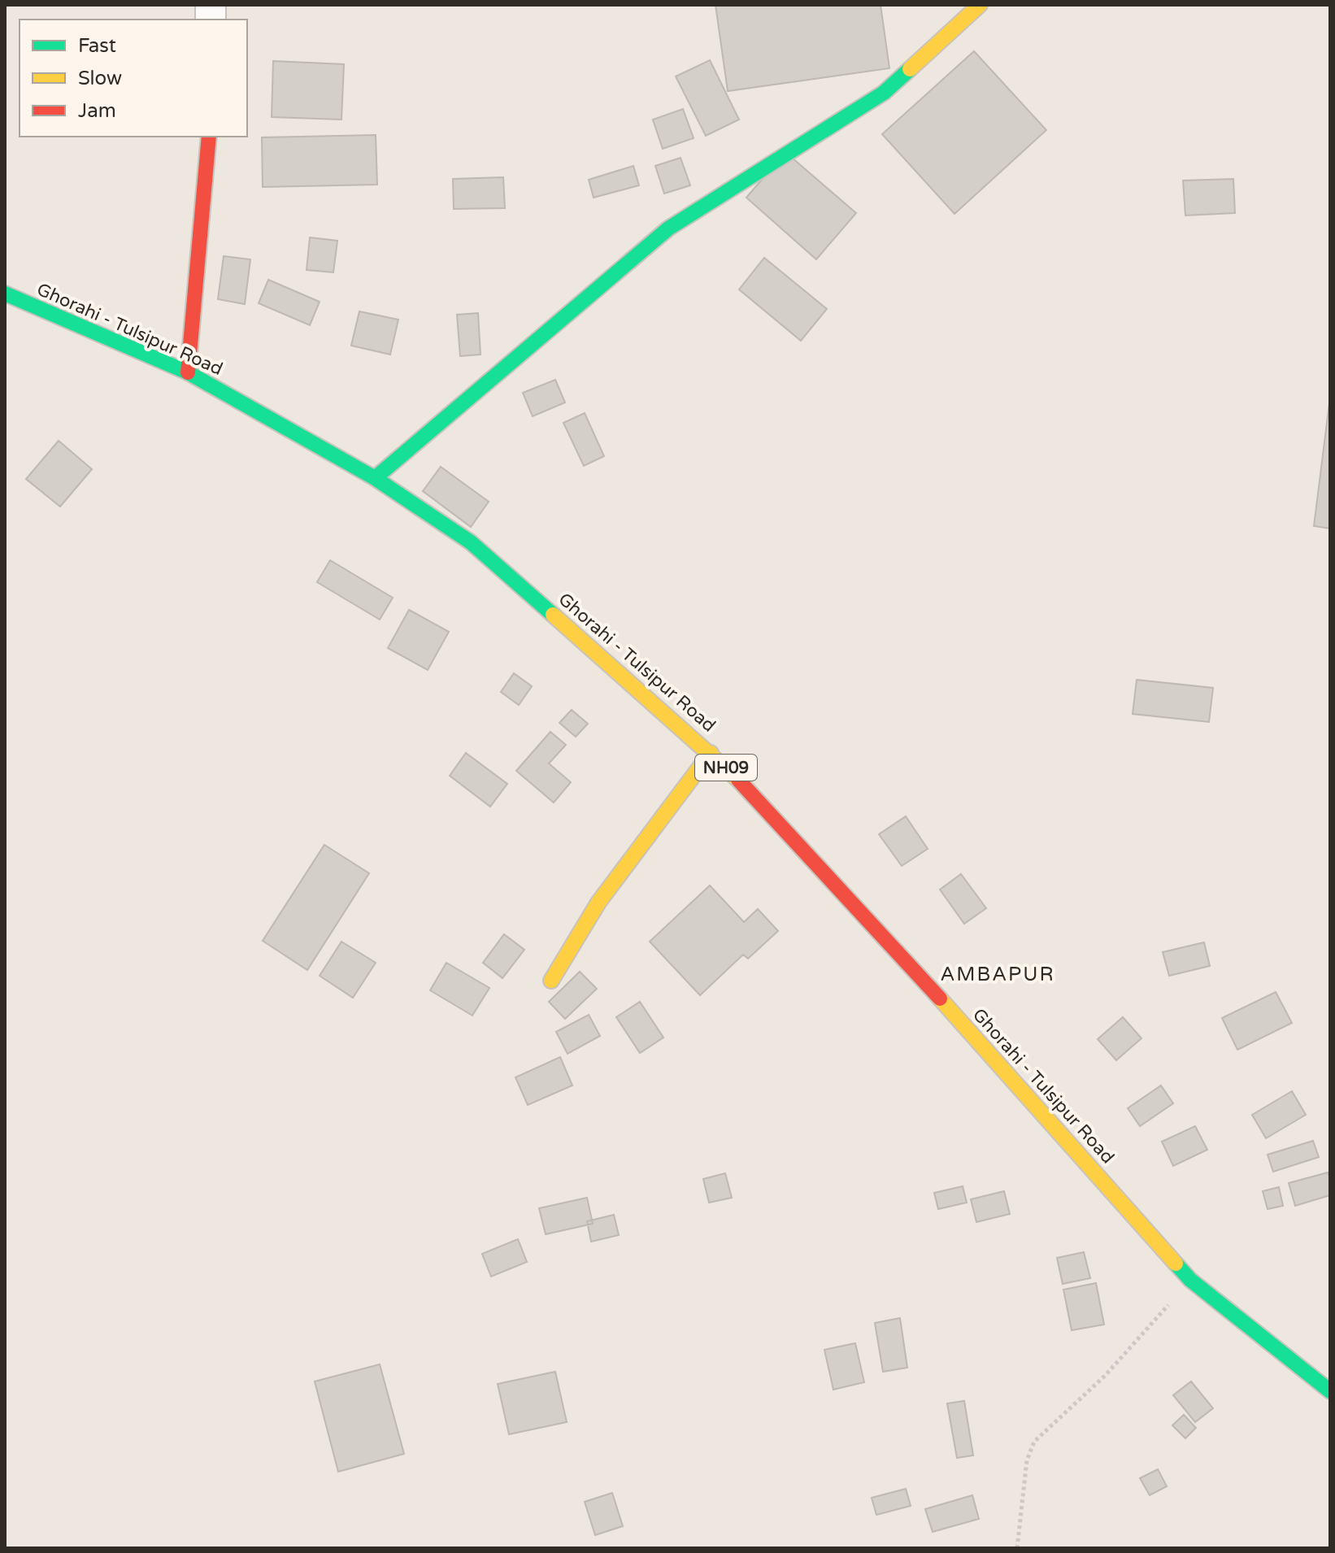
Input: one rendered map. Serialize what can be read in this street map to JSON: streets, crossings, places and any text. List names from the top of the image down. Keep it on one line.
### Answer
{"streets":{"main road":["Ghorahi - Tulsipur Road","NH09"]},"districts":["AMBAPUR"],"legend":["Fast","Slow","Jam"]}
